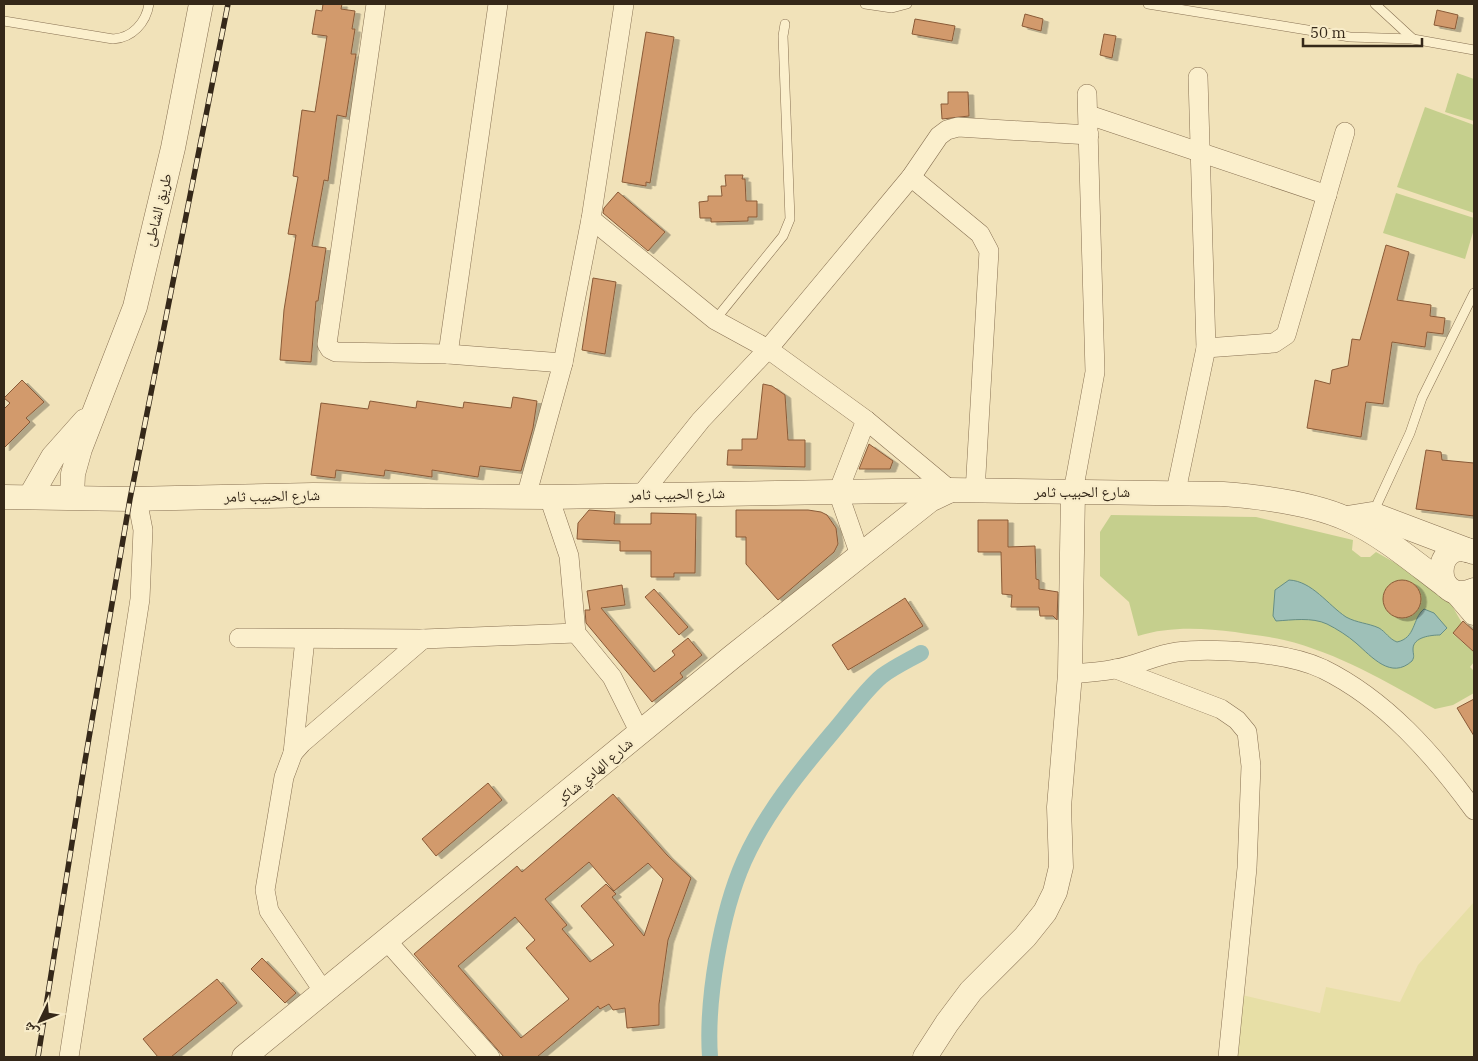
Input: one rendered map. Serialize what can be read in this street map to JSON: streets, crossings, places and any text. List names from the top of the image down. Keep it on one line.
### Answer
{"streets":{"street":["طريق الشاطئ","شارع الحبيب ثامر","شارع الهادي شاكر"]},"crossings":[["طريق الشاطئ","شارع الحبيب ثامر"],["شارع الحبيب ثامر","شارع الهادي شاكر"]],"scale_bar":"50 m","north":"bottom left"}
